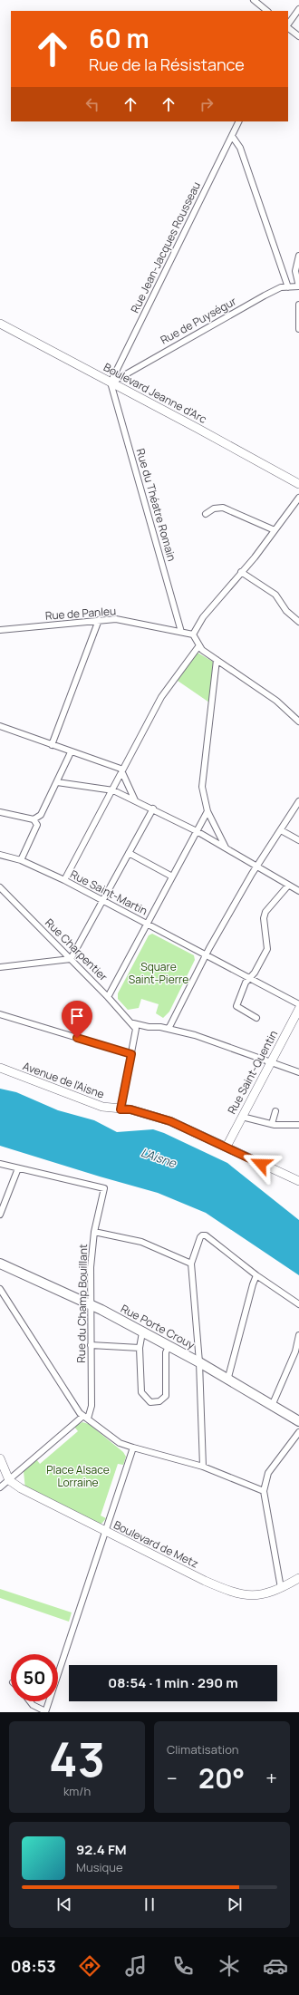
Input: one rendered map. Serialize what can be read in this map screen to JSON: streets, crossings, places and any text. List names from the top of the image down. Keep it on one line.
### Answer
{"streets":{"main road":["Boulevard Jeanne d'Arc","Rue Saint-Quentin","Avenue de l'Aisne","Rue Porte Crouy","Boulevard de Metz"],"street":["Rue Jean-Jacques Rousseau","Rue de Puységur","Rue du Théatre Romain","Rue de Panleu","Rue Saint-Martin","Rue Charpentier","Rue du Champ Bouillant"]},"crossings":[["Rue Jean-Jacques Rousseau","Rue de Puységur"],["Rue Jean-Jacques Rousseau","Boulevard Jeanne d'Arc"],["Rue Jean-Jacques Rousseau","Rue du Théatre Romain"],["Rue de Puységur","Boulevard Jeanne d'Arc"],["Rue de Puységur","Rue du Théatre Romain"],["Boulevard Jeanne d'Arc","Rue du Théatre Romain"],["Rue du Théatre Romain","Rue de Panleu"],["Rue Saint-Quentin","Avenue de l'Aisne"],["Rue du Champ Bouillant","Rue Porte Crouy"]],"water":["L'Aisne"],"parks":["Square Saint-Pierre","Place Alsace Lorraine"],"page":{"turn":["60 m","Rue de la Résistance"],"limit":"50","trip":"08:54 · 1 min · 290 m","tile":[["43","km/h"],"Climatisation"],"heat":["−","20°","+"],"song":["92.4 FM","Musique"],"tabs":"08:53"}}
